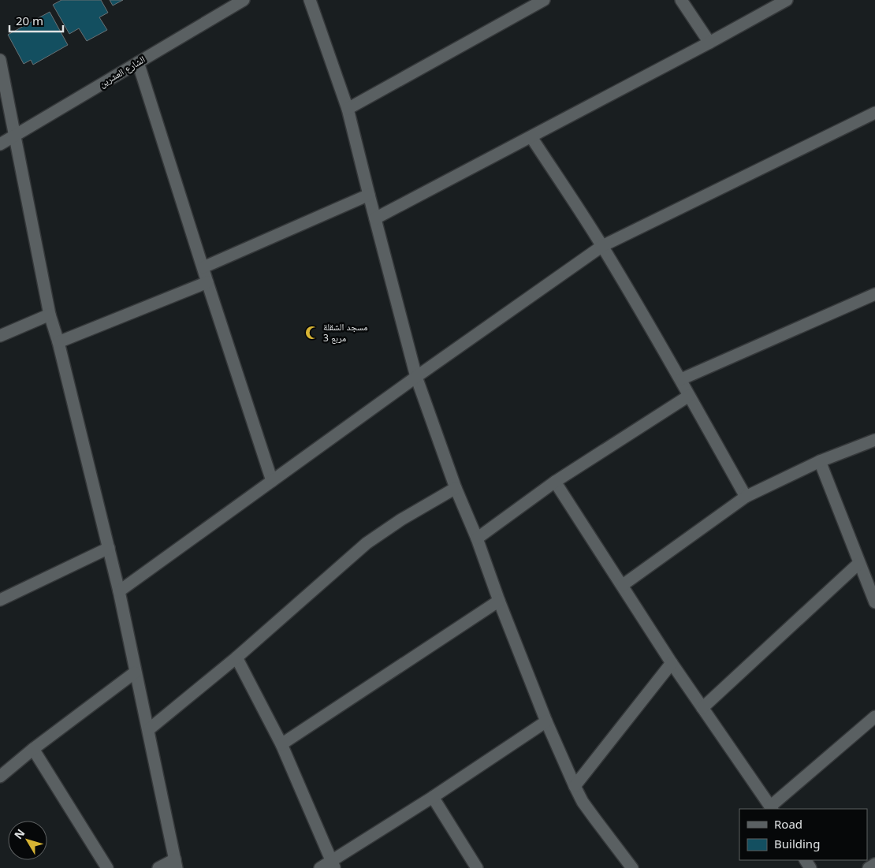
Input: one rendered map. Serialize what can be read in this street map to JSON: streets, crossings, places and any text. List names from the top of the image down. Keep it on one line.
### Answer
{"streets":{"street":["الشارع العشرين"]},"places":{"mosque":["مسجد الشقلة مربع 3"]},"legend":["Road","Building"],"scale_bar":"20 m","north":"top left"}
